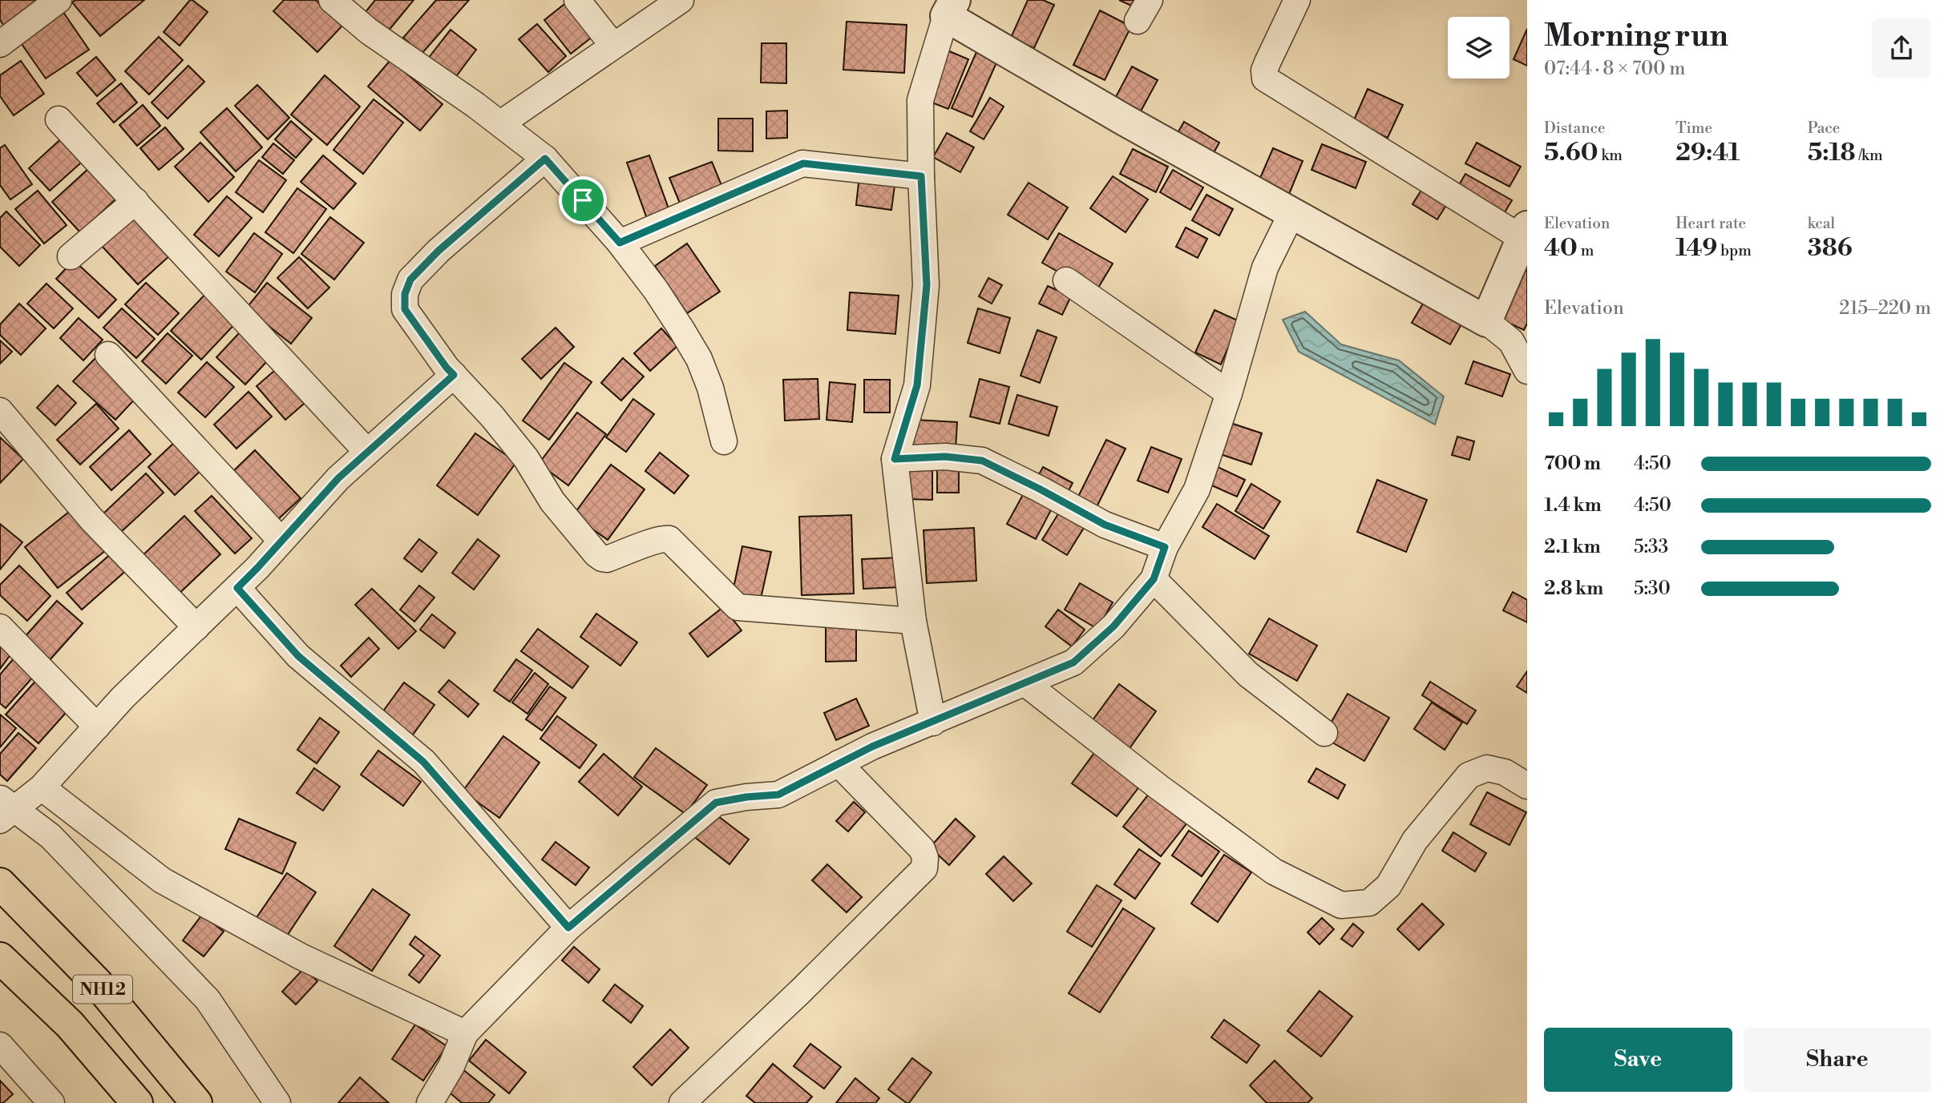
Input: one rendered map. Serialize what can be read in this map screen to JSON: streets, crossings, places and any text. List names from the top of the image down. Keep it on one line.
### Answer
{"streets":{"highway":["NH12"]},"page":{"heading":["Morning run","07:44 · 8 × 700 m"],"stats":[["Distance","5.60 km"],["Time","29:41"],["Pace","5:18 /km"],["Elevation","40 m"],["Heart rate","149 bpm"],["kcal","386"]],"chart":["Elevation","215–220 m"],"list":[{"name":"700 m","note":"4:50"},{"name":"1.4 km","note":"4:50"},{"name":"2.1 km","note":"5:33"},{"name":"2.8 km","note":"5:30"}],"buttons":["Save","Share"]}}
